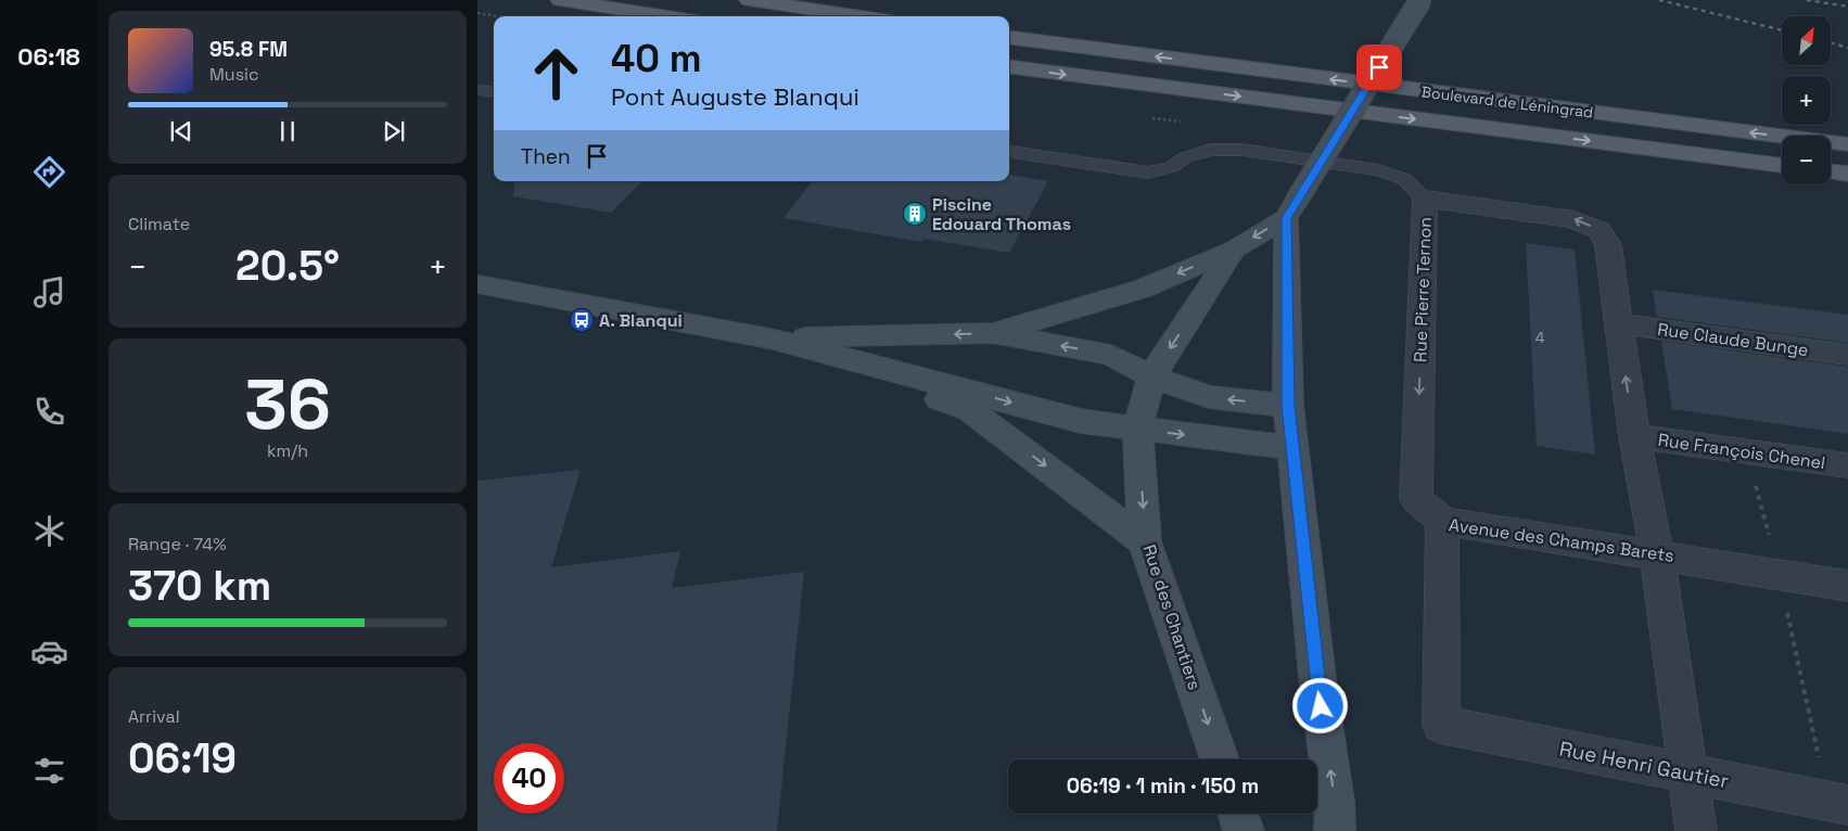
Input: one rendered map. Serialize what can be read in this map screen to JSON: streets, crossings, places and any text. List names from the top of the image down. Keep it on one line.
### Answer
{"streets":{"main road":["Boulevard de Léningrad"],"street":["Rue Pierre Ternon","Rue Claude Bunge","Rue François Chenel","Avenue des Champs Barets","Rue des Chantiers","Rue Henri Gautier"]},"crossings":[["Rue Pierre Ternon","Rue Claude Bunge"],["Rue Pierre Ternon","Rue François Chenel"],["Rue Pierre Ternon","Avenue des Champs Barets"],["Rue Pierre Ternon","Rue Henri Gautier"],["Avenue des Champs Barets","Rue Henri Gautier"]],"places":{"building":["Piscine Edouard Thomas"],"bus stop":["A. Blanqui"]},"house_numbers":["4"],"north":"top right","page":{"tabs":"06:18","map_buttons":["+","−"],"turn":["40 m","Pont Auguste Blanqui"],"song":["95.8 FM","Music"],"then":"Then","tile":["Climate",["36","km/h"],["Range · 74%","370 km"],["Arrival","06:19"]],"heat":["−","20.5°","+"],"limit":"40","trip":"06:19 · 1 min · 150 m"}}
